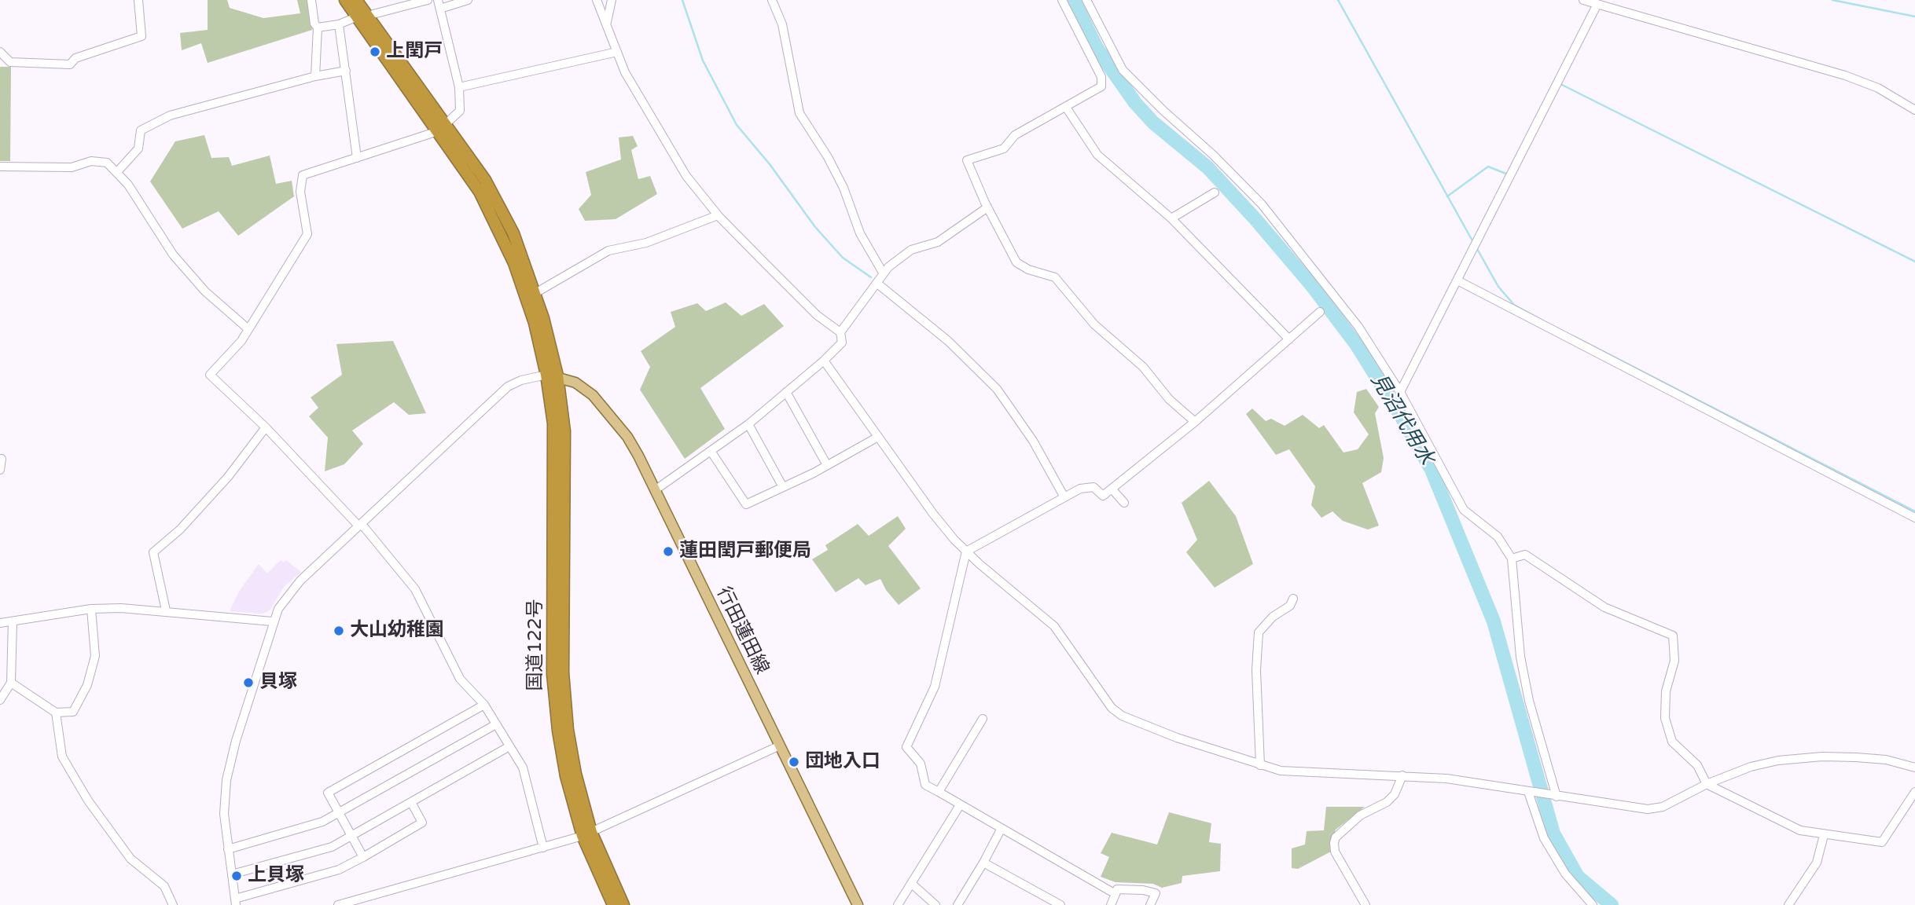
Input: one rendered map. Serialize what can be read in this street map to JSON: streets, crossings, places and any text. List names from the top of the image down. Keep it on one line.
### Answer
{"streets":{"highway":["国道122号"],"main road":["行田蓮田線"]},"crossings":[["行田蓮田線","国道122号"]],"water":["見沼代用水"],"places":["上閏戸","蓮田閏戸郵便局","大山幼稚園","貝塚","団地入口","上貝塚"]}
